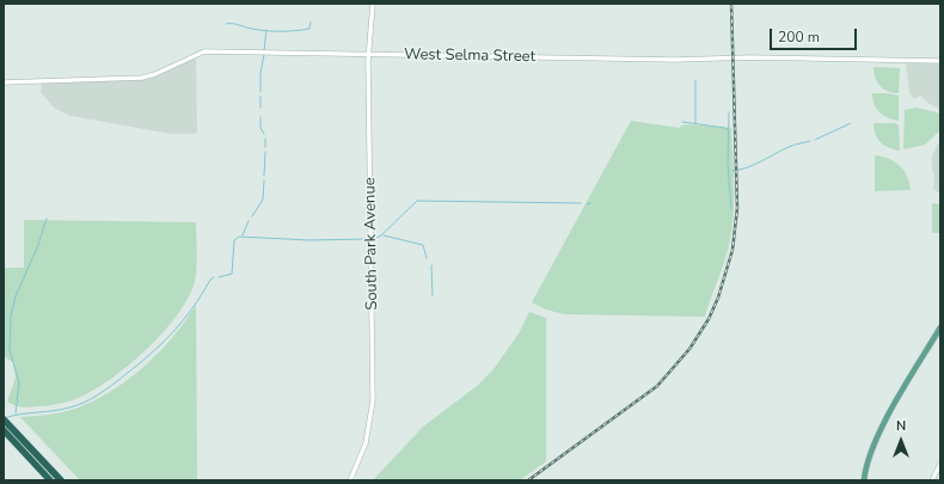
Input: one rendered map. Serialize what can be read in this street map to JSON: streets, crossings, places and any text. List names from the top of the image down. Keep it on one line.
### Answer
{"streets":{"street":["West Selma Street","South Park Avenue"]},"crossings":[["West Selma Street","South Park Avenue"]],"scale_bar":"200 m","north":"top"}
